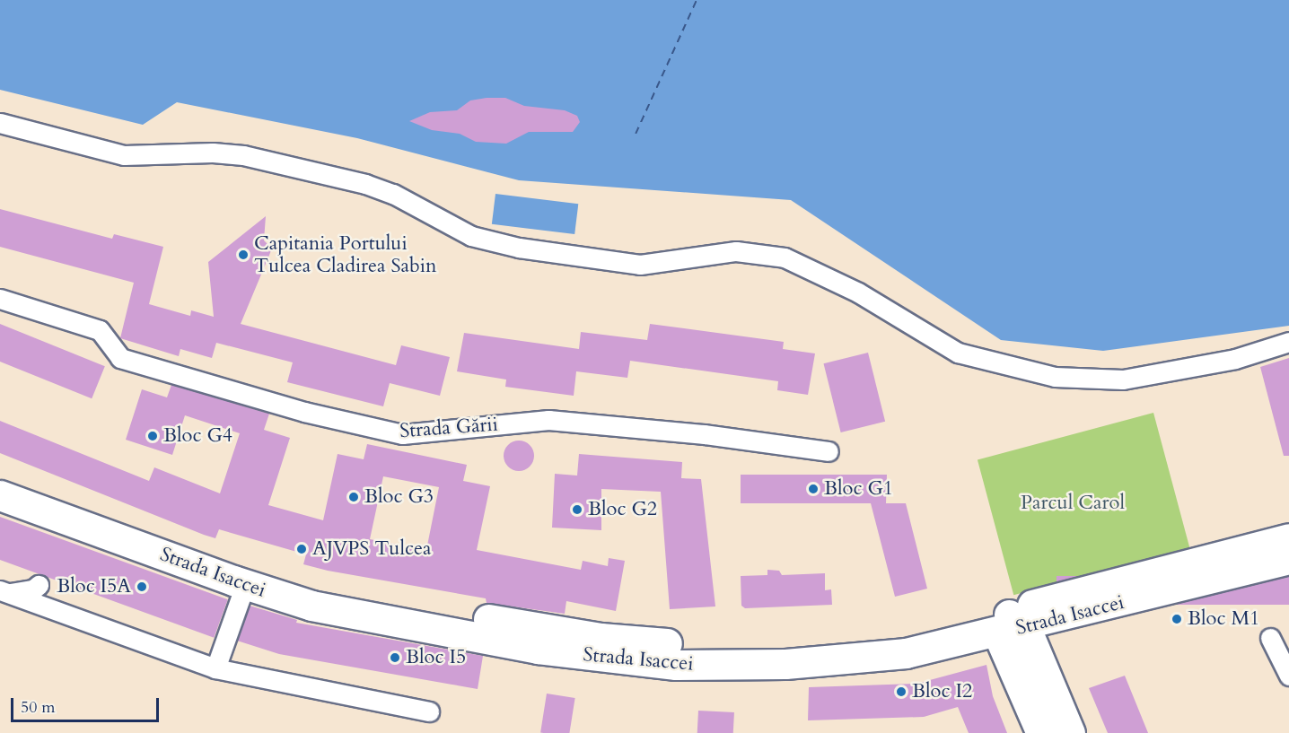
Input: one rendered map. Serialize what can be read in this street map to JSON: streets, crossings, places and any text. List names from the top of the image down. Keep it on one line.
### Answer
{"streets":{"main road":["Strada Isaccei"],"street":["Strada Gării"]},"parks":["Parcul Carol"],"places":["Capitania Portului Tulcea Cladirea Sabin","Bloc G4","Bloc G1","Bloc G3","Bloc G2","AJVPS Tulcea","Bloc I5A","Bloc M1","Bloc I5","Bloc I2"],"scale_bar":"50 m"}
